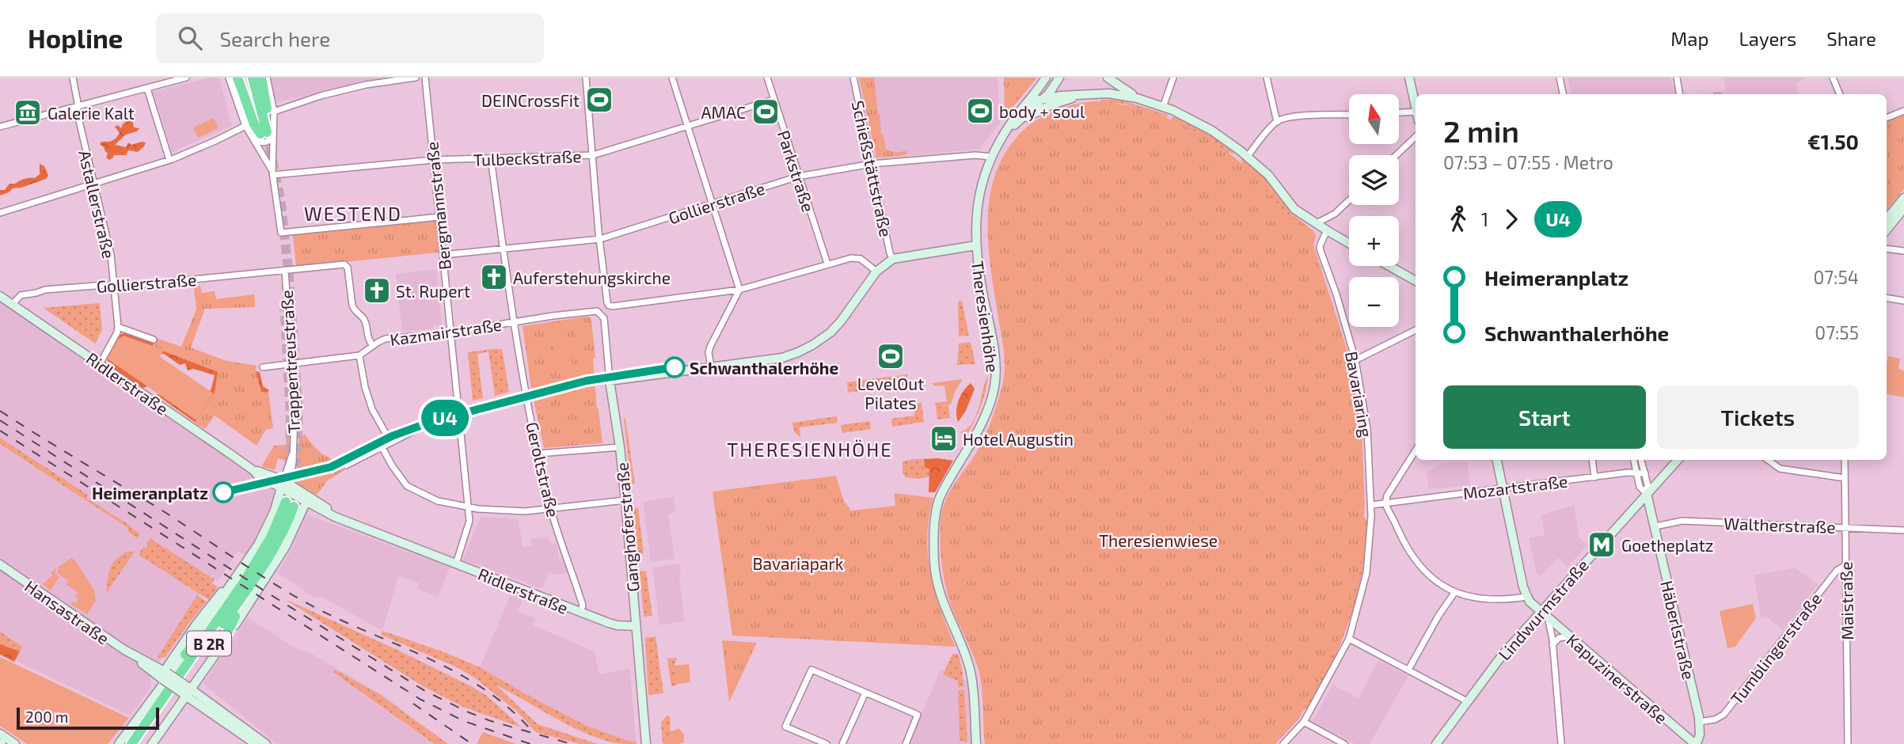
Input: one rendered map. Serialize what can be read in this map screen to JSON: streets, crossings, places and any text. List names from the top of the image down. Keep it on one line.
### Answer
{"streets":{"highway":["B 2R"],"street":["Tulbeckstraße","Schießstättstraße","Parkstraße","Gollierstraße","Astallerstraße","Bergmannstraße","Theresienhöhe","Kazmairstraße","Trappentreustraße","Ridlerstraße","Bavariaring","Geroltstraße","Mozartstraße","Waltherstraße","Ganghoferstraße","Maistraße","Lindwurmstraße","Hansastraße","Häberlstraße","Tumblingerstraße","Kapuzinerstraße"]},"crossings":[["Tulbeckstraße","Parkstraße"],["Tulbeckstraße","Bergmannstraße"],["Tulbeckstraße","Geroltstraße"],["Schießstättstraße","Gollierstraße"],["Parkstraße","Gollierstraße"],["Gollierstraße","Astallerstraße"],["Gollierstraße","Bergmannstraße"],["Gollierstraße","Theresienhöhe"],["Gollierstraße","Kazmairstraße"],["Gollierstraße","Trappentreustraße"],["Gollierstraße","Ridlerstraße"],["Gollierstraße","Geroltstraße"],["Astallerstraße","Ridlerstraße"],["Bergmannstraße","Kazmairstraße"],["Bergmannstraße","Ridlerstraße"],["Kazmairstraße","Trappentreustraße"],["Kazmairstraße","Geroltstraße"],["Kazmairstraße","Ganghoferstraße"],["Trappentreustraße","Ridlerstraße"],["Trappentreustraße","B 2R"],["Ridlerstraße","Geroltstraße"],["Ridlerstraße","Ganghoferstraße"],["Ridlerstraße","B 2R"],["Bavariaring","Mozartstraße"],["Waltherstraße","Maistraße"],["Waltherstraße","Häberlstraße"],["Maistraße","Tumblingerstraße"],["Lindwurmstraße","Häberlstraße"],["Lindwurmstraße","Kapuzinerstraße"],["Häberlstraße","Tumblingerstraße"],["Häberlstraße","Kapuzinerstraße"]],"districts":["WESTEND","THERESIENHÖHE"],"parks":["Theresienwiese","Bavariapark"],"places":{"sports":["DEINCrossFit","body + soul","AMAC","LevelOut Pilates"],"museum":["Galerie Kalt"],"church":["Auferstehungskirche","St. Rupert"],"other":["Schwanthalerhöhe","Heimeranplatz"],"hotel":["Hotel Augustin"],"metro station":["Goetheplatz"]},"lines":["metro line U4"],"scale_bar":"200 m","north":"top","page":{"header":"Hopline","search":"Search here","nav":["Map","Layers","Share"],"on_map":"U4","map_buttons":["+","−"],"heading":["2 min","07:53 – 07:55 · Metro","€1.50"],"legs":["1","U4"],"list":[{"name":"Heimeranplatz","value":"07:54"},{"name":"Schwanthalerhöhe","value":"07:55"}],"buttons":["Start","Tickets"],"scale":"200 m"}}
